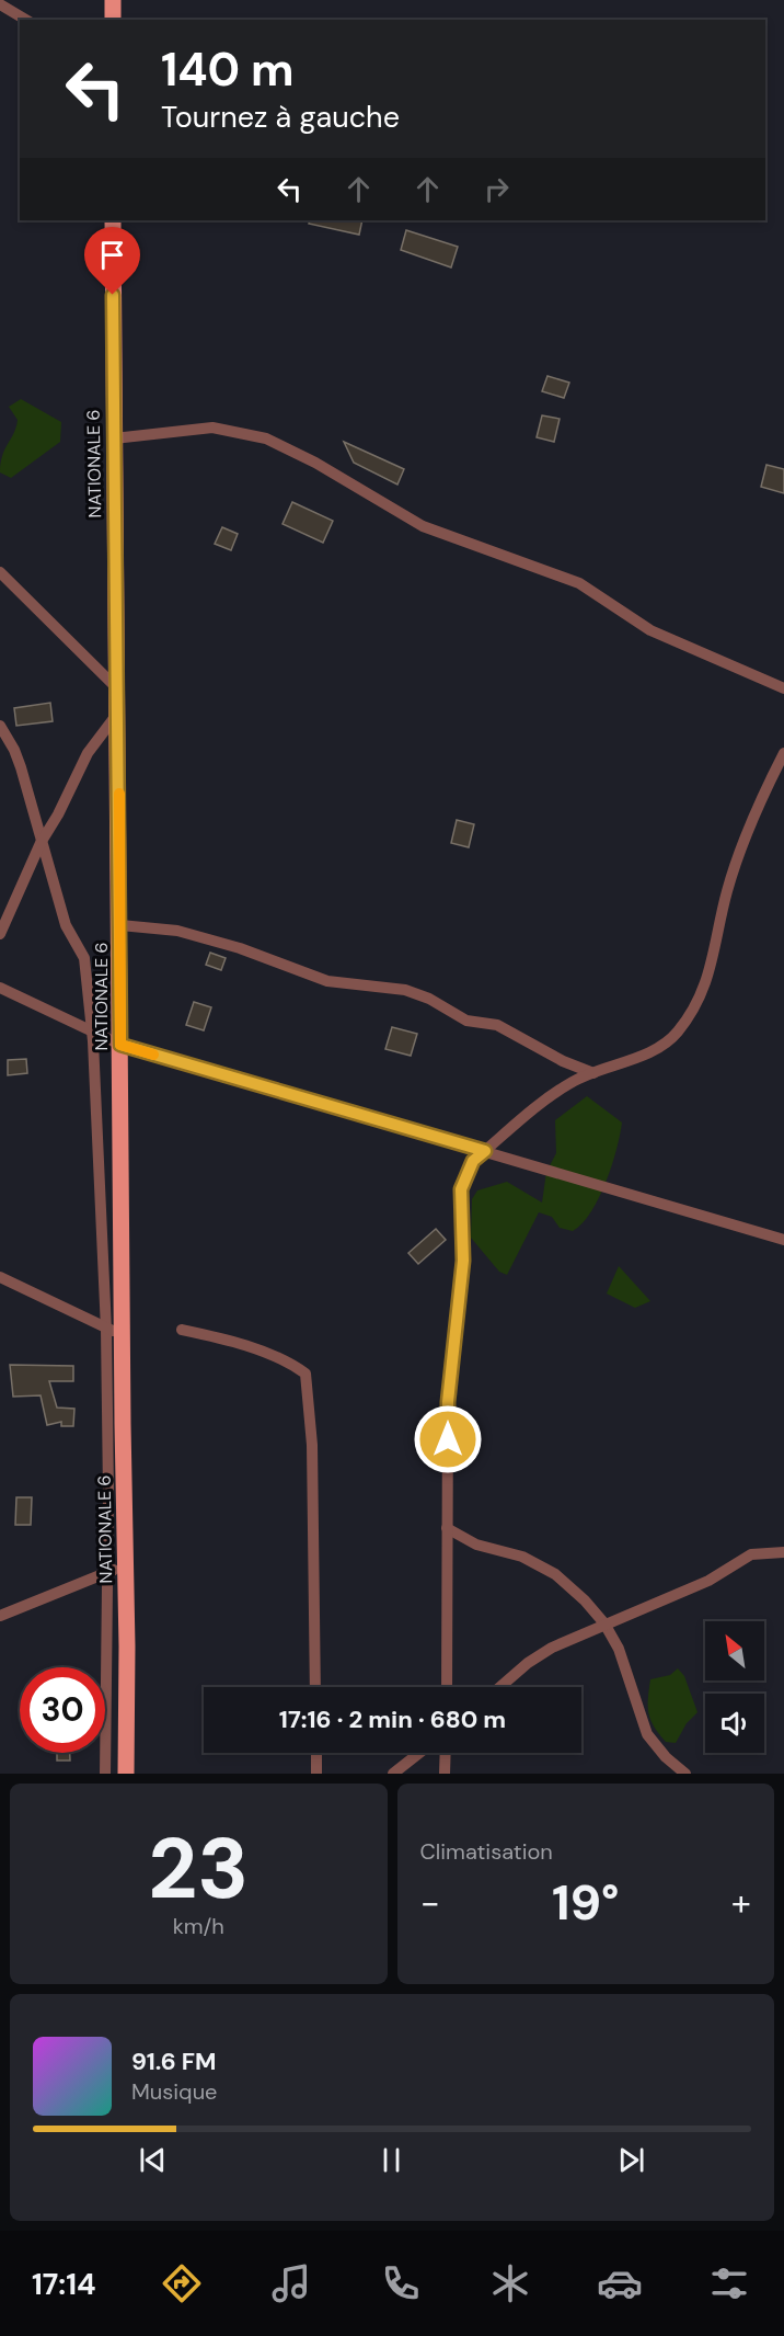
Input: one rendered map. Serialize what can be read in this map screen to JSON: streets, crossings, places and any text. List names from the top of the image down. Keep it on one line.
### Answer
{"streets":{"main road":["NATIONALE 6"]},"north":"top left","page":{"turn":["140 m","Tournez à gauche"],"limit":"30","trip":"17:16 · 2 min · 680 m","tile":[["23","km/h"],"Climatisation"],"heat":["−","19°","+"],"song":["91.6 FM","Musique"],"tabs":"17:14"}}
